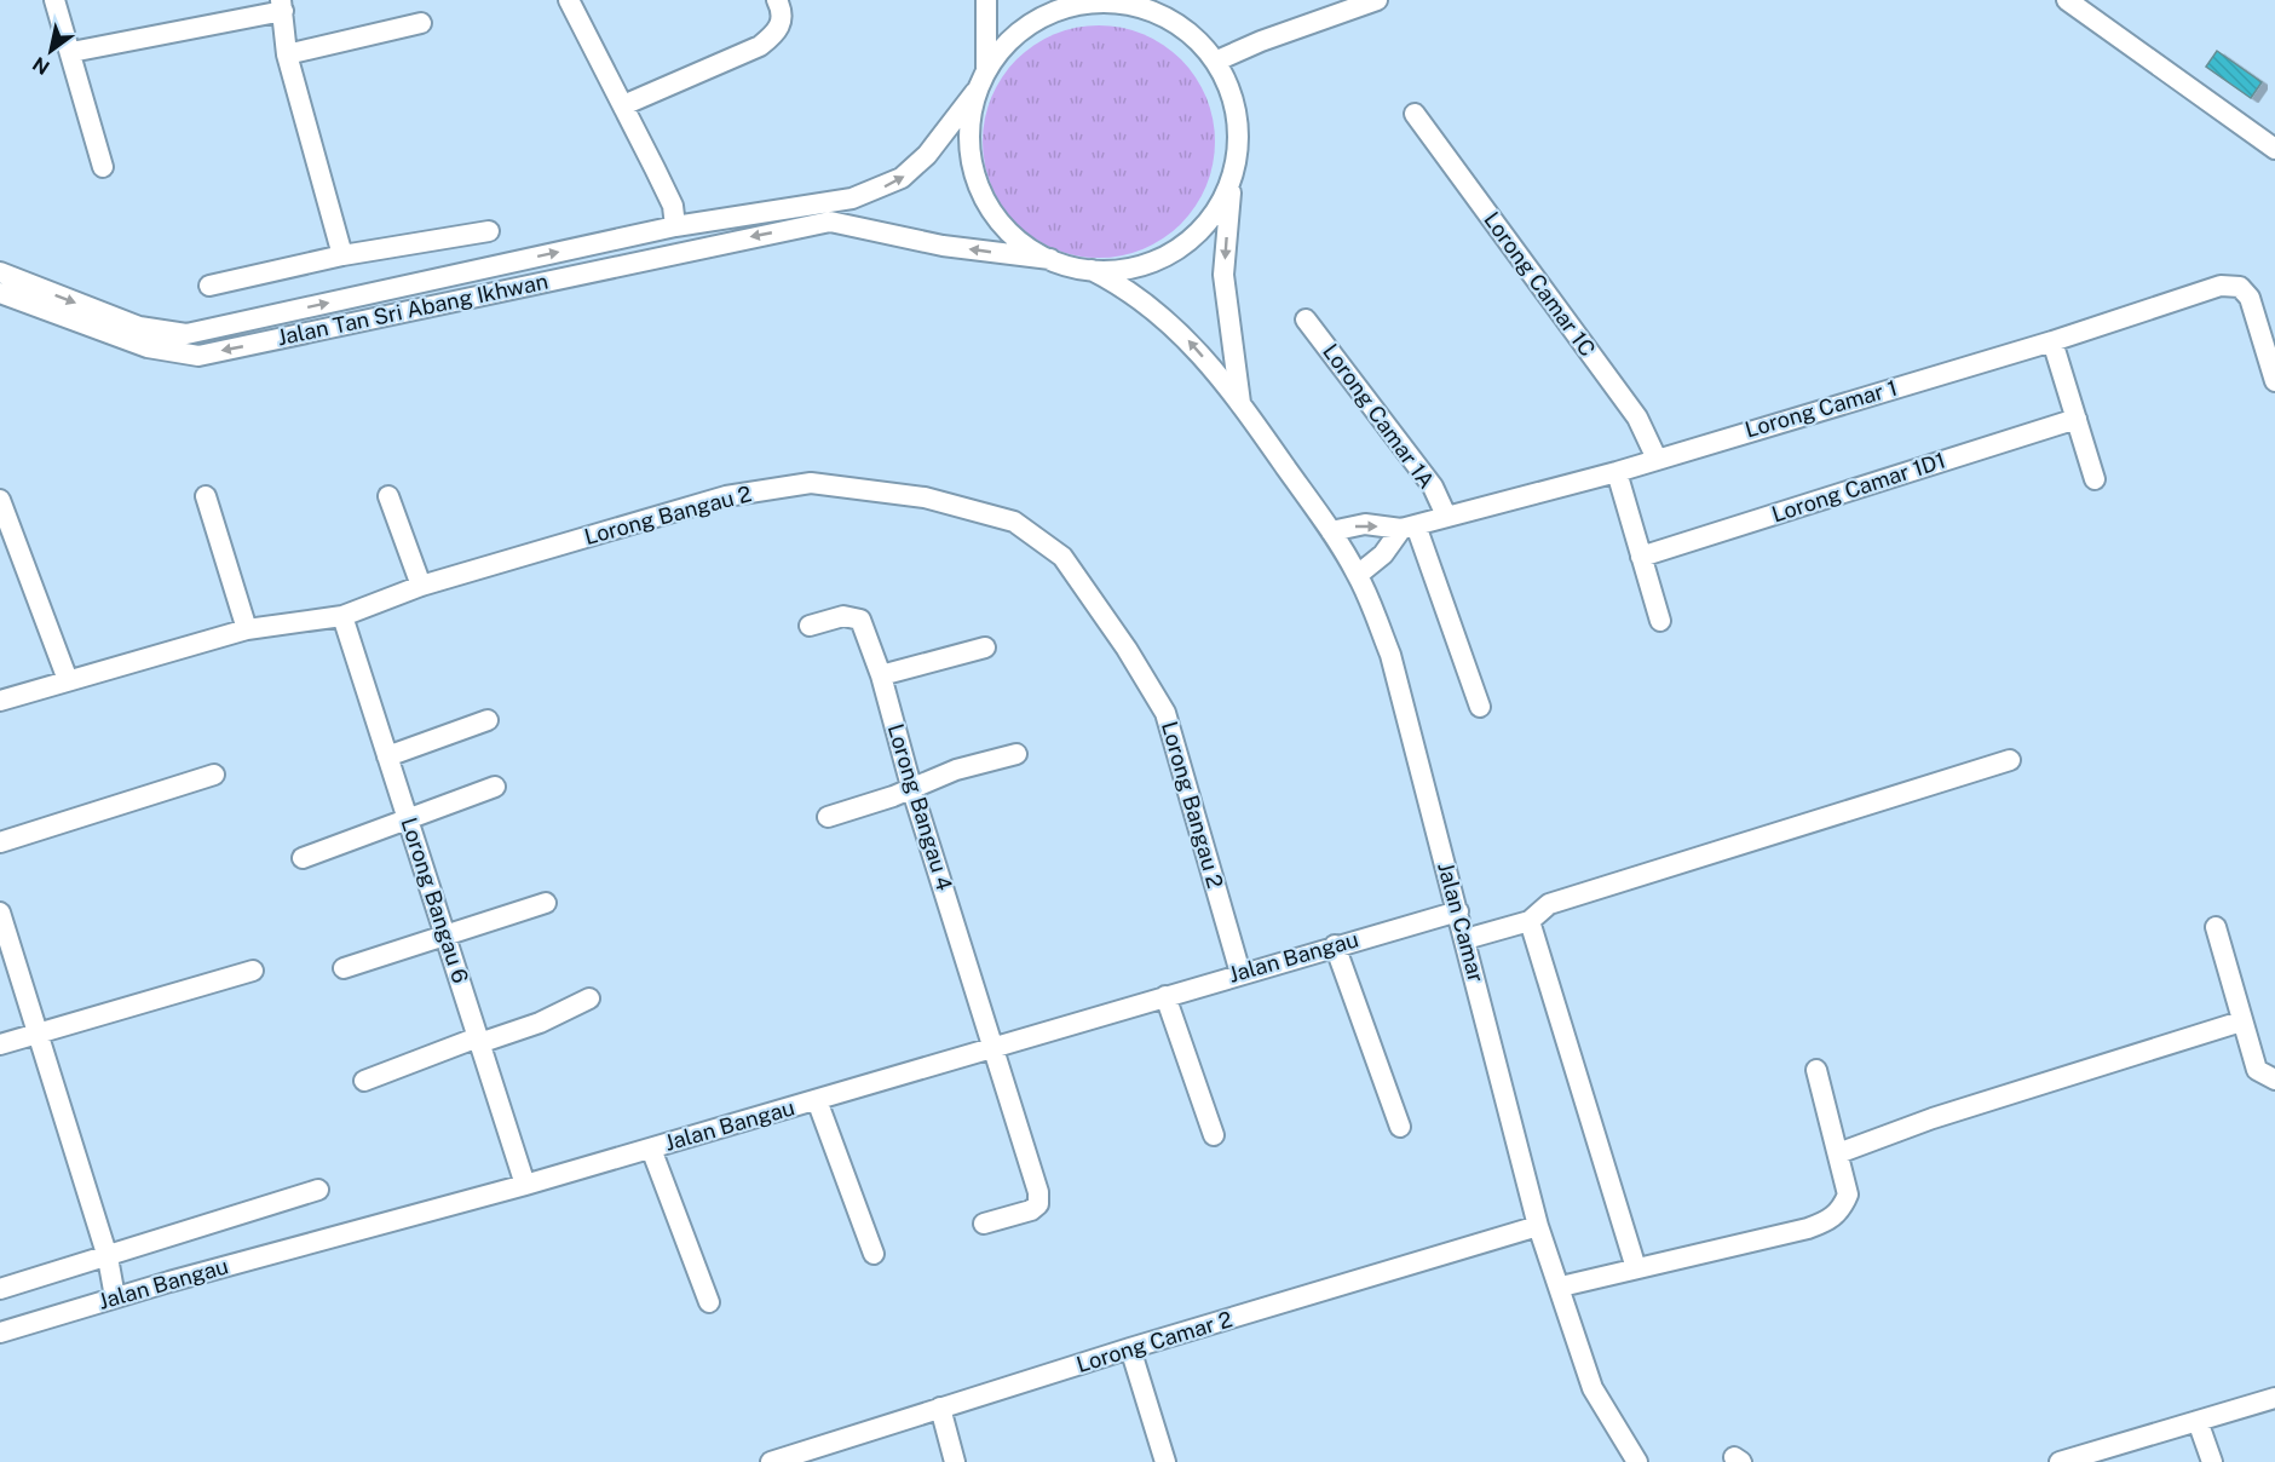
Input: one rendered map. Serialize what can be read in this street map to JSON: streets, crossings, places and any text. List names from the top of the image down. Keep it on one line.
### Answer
{"streets":{"street":["Lorong Camar 1C","Jalan Tan Sri Abang Ikhwan","Lorong Camar 1","Lorong Camar 1A","Lorong Camar 1D1","Lorong Bangau 2","Lorong Bangau 4","Lorong Bangau 6","Jalan Camar","Jalan Bangau","Lorong Camar 2"]},"crossings":[["Lorong Camar 1C","Lorong Camar 1"],["Lorong Camar 1","Lorong Camar 1A"],["Lorong Camar 1","Jalan Camar"],["Lorong Bangau 2","Lorong Bangau 6"],["Lorong Bangau 2","Jalan Bangau"],["Lorong Bangau 4","Jalan Bangau"],["Lorong Bangau 6","Jalan Bangau"],["Jalan Camar","Jalan Bangau"],["Jalan Camar","Lorong Camar 2"]],"north":"bottom left"}
